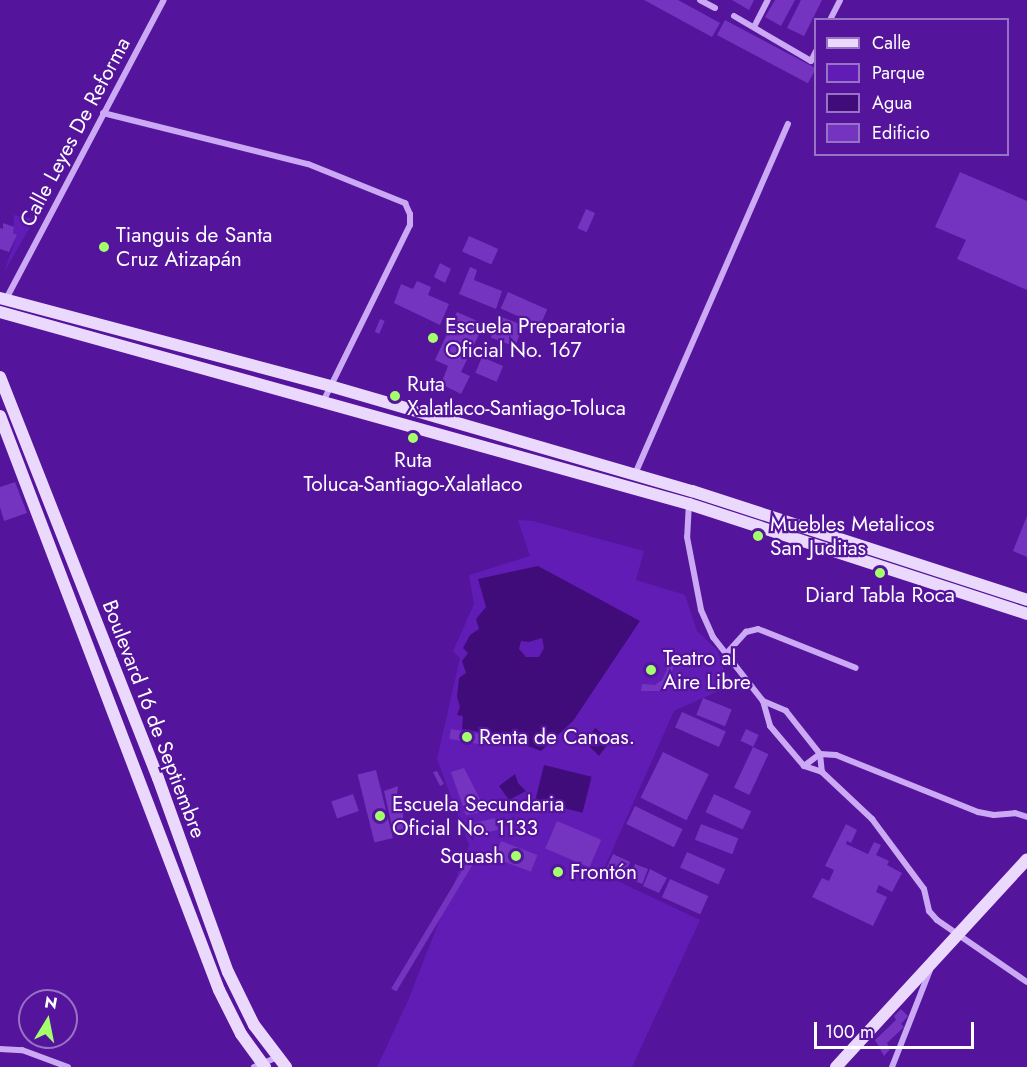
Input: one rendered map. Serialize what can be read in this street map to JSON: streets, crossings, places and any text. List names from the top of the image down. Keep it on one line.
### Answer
{"streets":{"main road":["Boulevard 16 de Septiembre"],"street":["Calle Leyes De Reforma"]},"places":["Tianguis de Santa Cruz Atizapán","Escuela Preparatoria Oficial No. 167","Ruta Xalatlaco-Santiago-Toluca","Ruta Toluca-Santiago-Xalatlaco","Muebles Metalicos San Juditas","Diard Tabla Roca","Teatro al Aire Libre","Renta de Canoas.","Escuela Secundaria Oficial No. 1133","Squash","Frontón"],"legend":["Calle","Parque","Agua","Edificio"],"scale_bar":"100 m","north":"top"}
